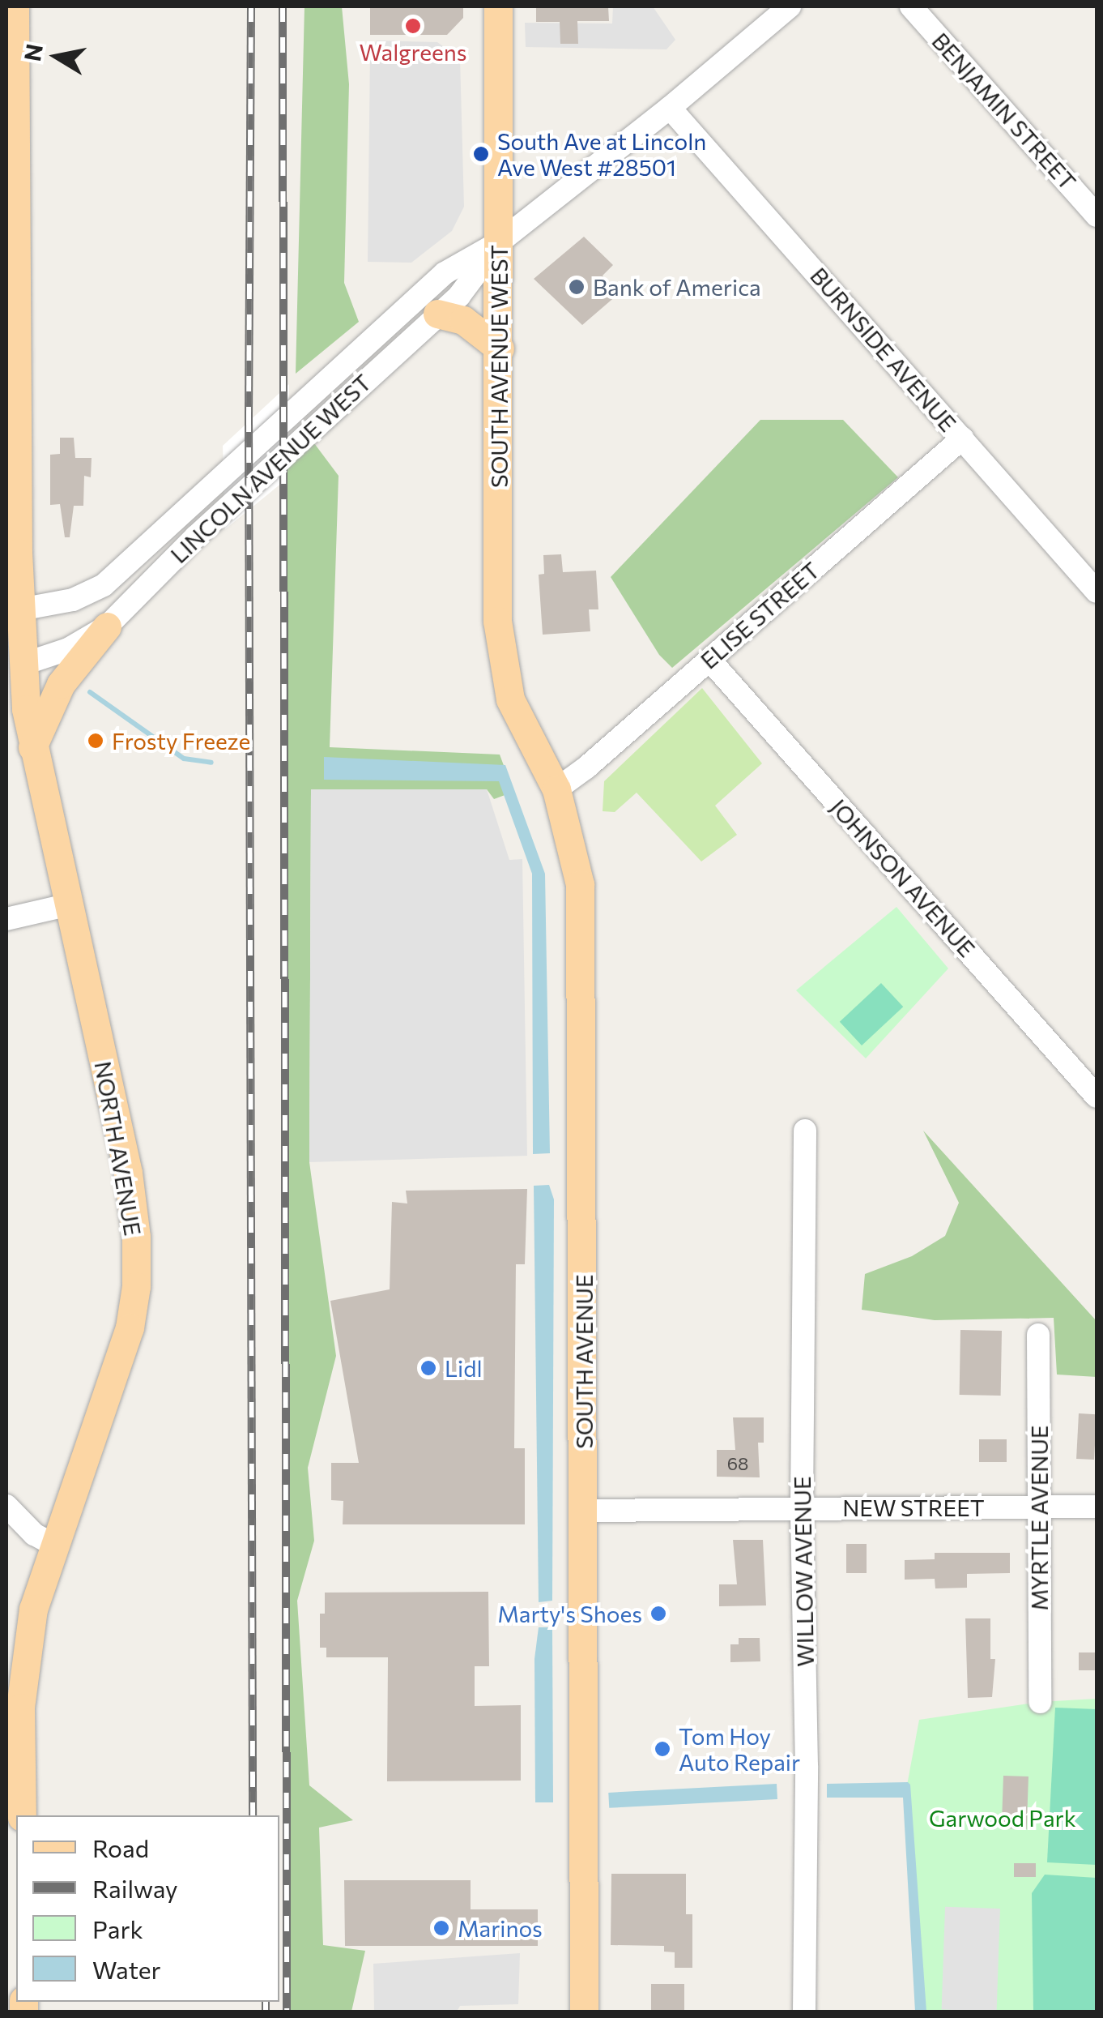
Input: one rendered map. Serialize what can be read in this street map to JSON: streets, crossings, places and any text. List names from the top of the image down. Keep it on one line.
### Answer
{"streets":{"main road":["SOUTH AVENUE WEST","NORTH AVENUE","SOUTH AVENUE"],"street":["BENJAMIN STREET","BURNSIDE AVENUE","LINCOLN AVENUE WEST","ELISE STREET","JOHNSON AVENUE","NEW STREET","MYRTLE AVENUE","WILLOW AVENUE"]},"crossings":[["BURNSIDE AVENUE","LINCOLN AVENUE WEST"],["BURNSIDE AVENUE","ELISE STREET"],["SOUTH AVENUE WEST","LINCOLN AVENUE WEST"],["SOUTH AVENUE WEST","SOUTH AVENUE"],["LINCOLN AVENUE WEST","NORTH AVENUE"],["ELISE STREET","JOHNSON AVENUE"],["ELISE STREET","SOUTH AVENUE"],["SOUTH AVENUE","NEW STREET"],["NEW STREET","MYRTLE AVENUE"],["NEW STREET","WILLOW AVENUE"]],"parks":["Garwood Park"],"places":["Walgreens","South Ave at Lincoln Ave West #28501","Bank of America","Frosty Freeze","Lidl","Marty's Shoes","Tom Hoy Auto Repair","Marinos"],"house_numbers":["68"],"legend":["Road","Railway","Park","Water"],"north":"left"}
